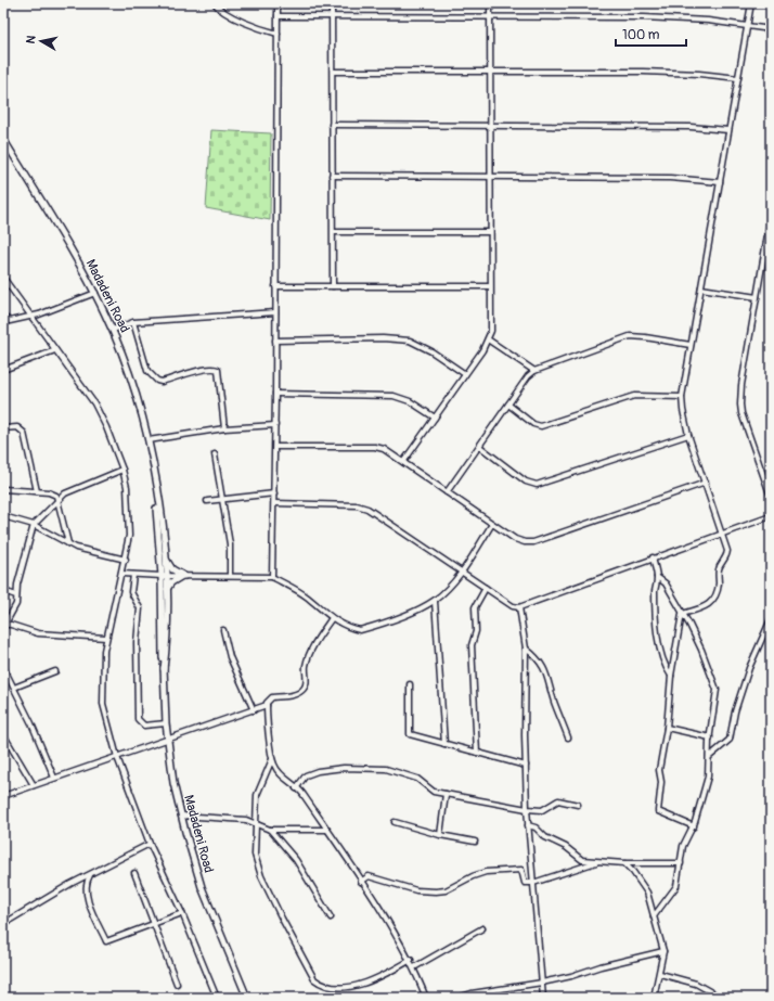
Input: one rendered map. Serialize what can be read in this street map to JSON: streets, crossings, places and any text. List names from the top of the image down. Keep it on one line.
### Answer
{"streets":{"street":["Madadeni Road"]},"scale_bar":"100 m","north":"left"}
